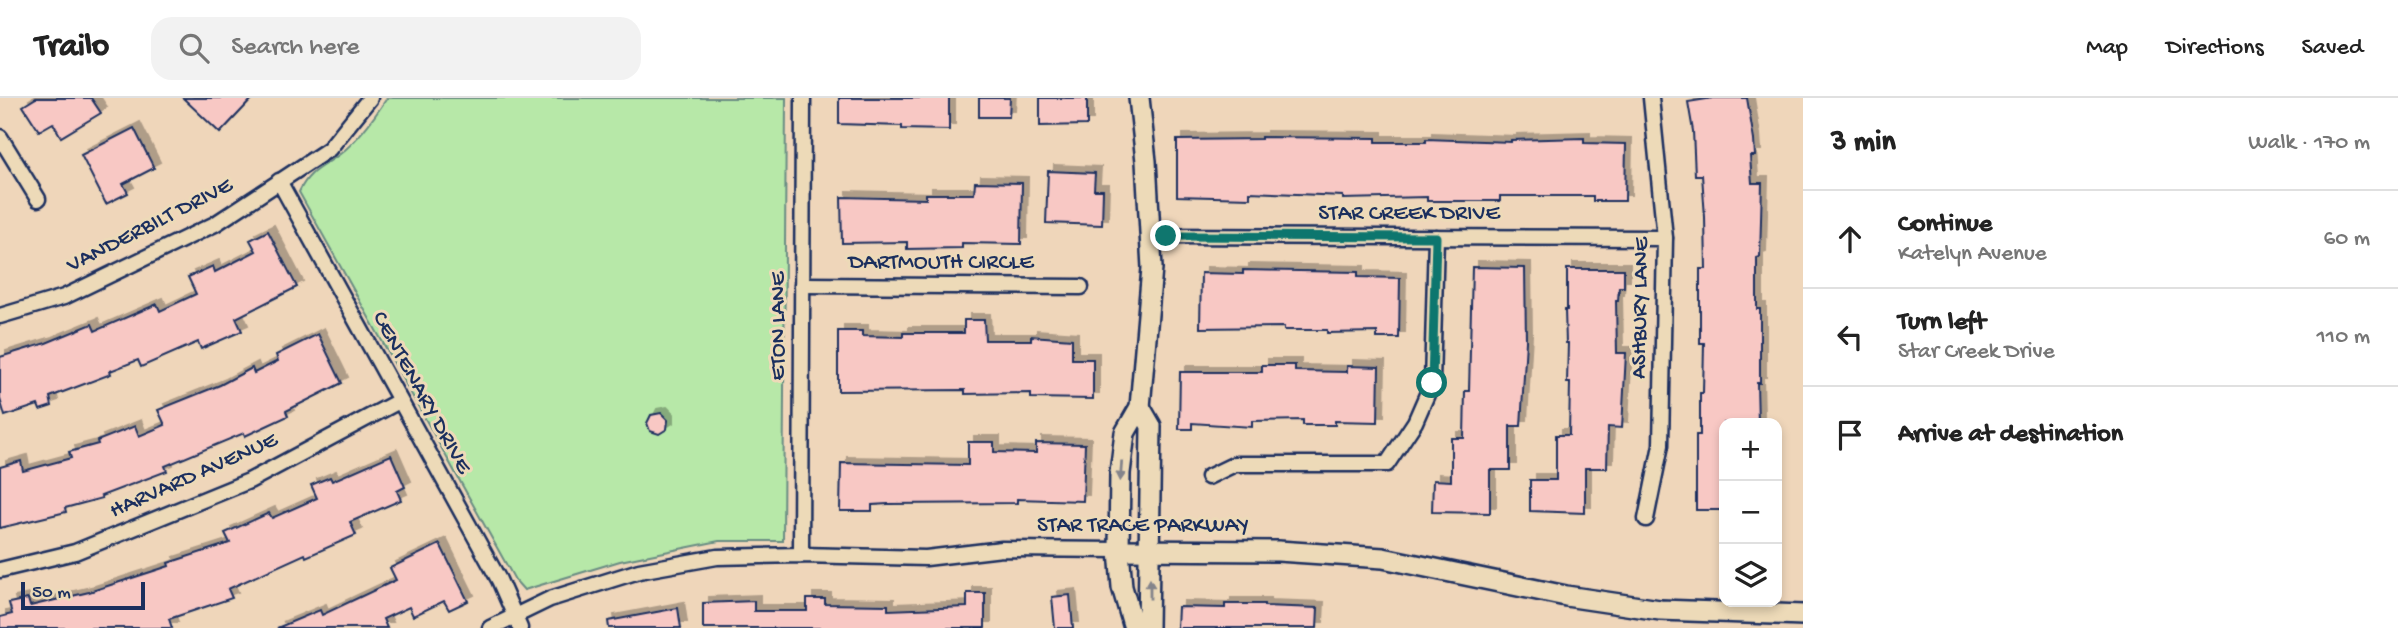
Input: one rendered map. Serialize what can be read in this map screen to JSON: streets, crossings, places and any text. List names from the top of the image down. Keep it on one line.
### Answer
{"streets":{"street":["STAR CREEK DRIVE","VANDERBILT DRIVE","DARTMOUTH CIRCLE","ASHBURY LANE","ETON LANE","CENTENARY DRIVE","HARVARD AVENUE","STAR TRACE PARKWAY"]},"crossings":[["STAR CREEK DRIVE","ASHBURY LANE"],["VANDERBILT DRIVE","CENTENARY DRIVE"],["DARTMOUTH CIRCLE","ETON LANE"],["ETON LANE","STAR TRACE PARKWAY"],["CENTENARY DRIVE","HARVARD AVENUE"],["CENTENARY DRIVE","STAR TRACE PARKWAY"]],"scale_bar":"50 m","page":{"header":"Trailo","search":"Search here","nav":["Map","Directions","Saved"],"heading":["3 min","Walk · 170 m"],"list":[["Continue","Katelyn Avenue","60 m"],["Turn left","Star Creek Drive","110 m"],"Arrive at destination"],"map_buttons":["+","−"],"scale":"50 m"}}
